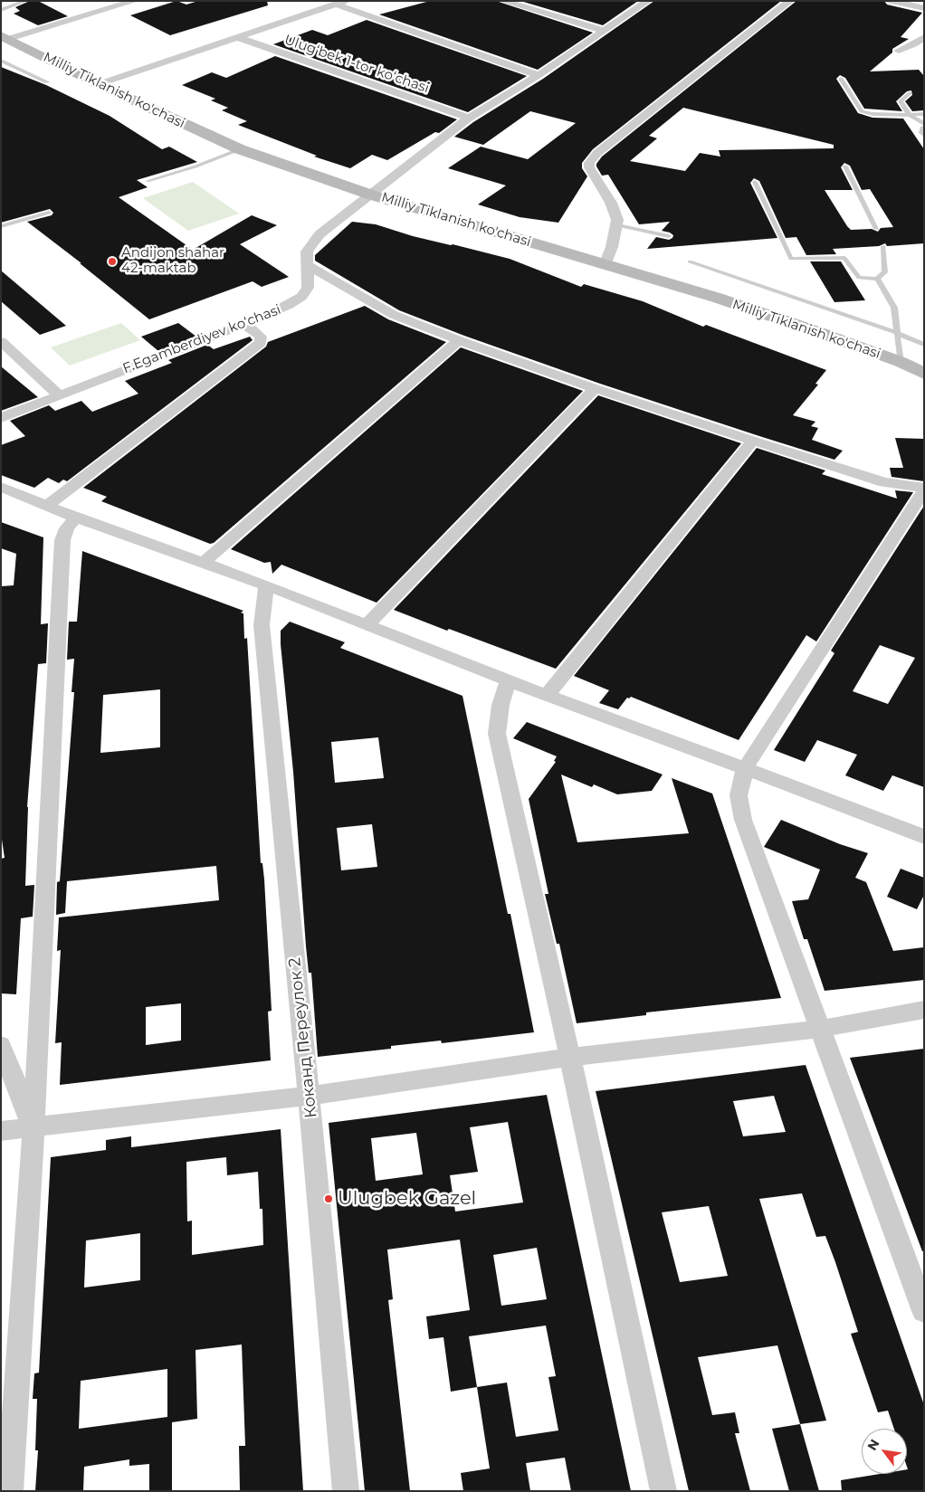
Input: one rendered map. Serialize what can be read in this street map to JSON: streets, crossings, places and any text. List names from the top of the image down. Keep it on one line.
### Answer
{"streets":{"main road":["Milliy Tiklanish ko'chasi"],"street":["Ulug‘bek 1-tor koʻchasi","F.Egamberdiyev kо‘chasi","Коканд Πереулок 2"]},"crossings":[["Ulug‘bek 1-tor koʻchasi","F.Egamberdiyev kо‘chasi"],["Milliy Tiklanish ko'chasi","F.Egamberdiyev kо‘chasi"]],"places":["Andijon shahar 42-maktab","Ulugbek Gazel"],"north":"top left"}
